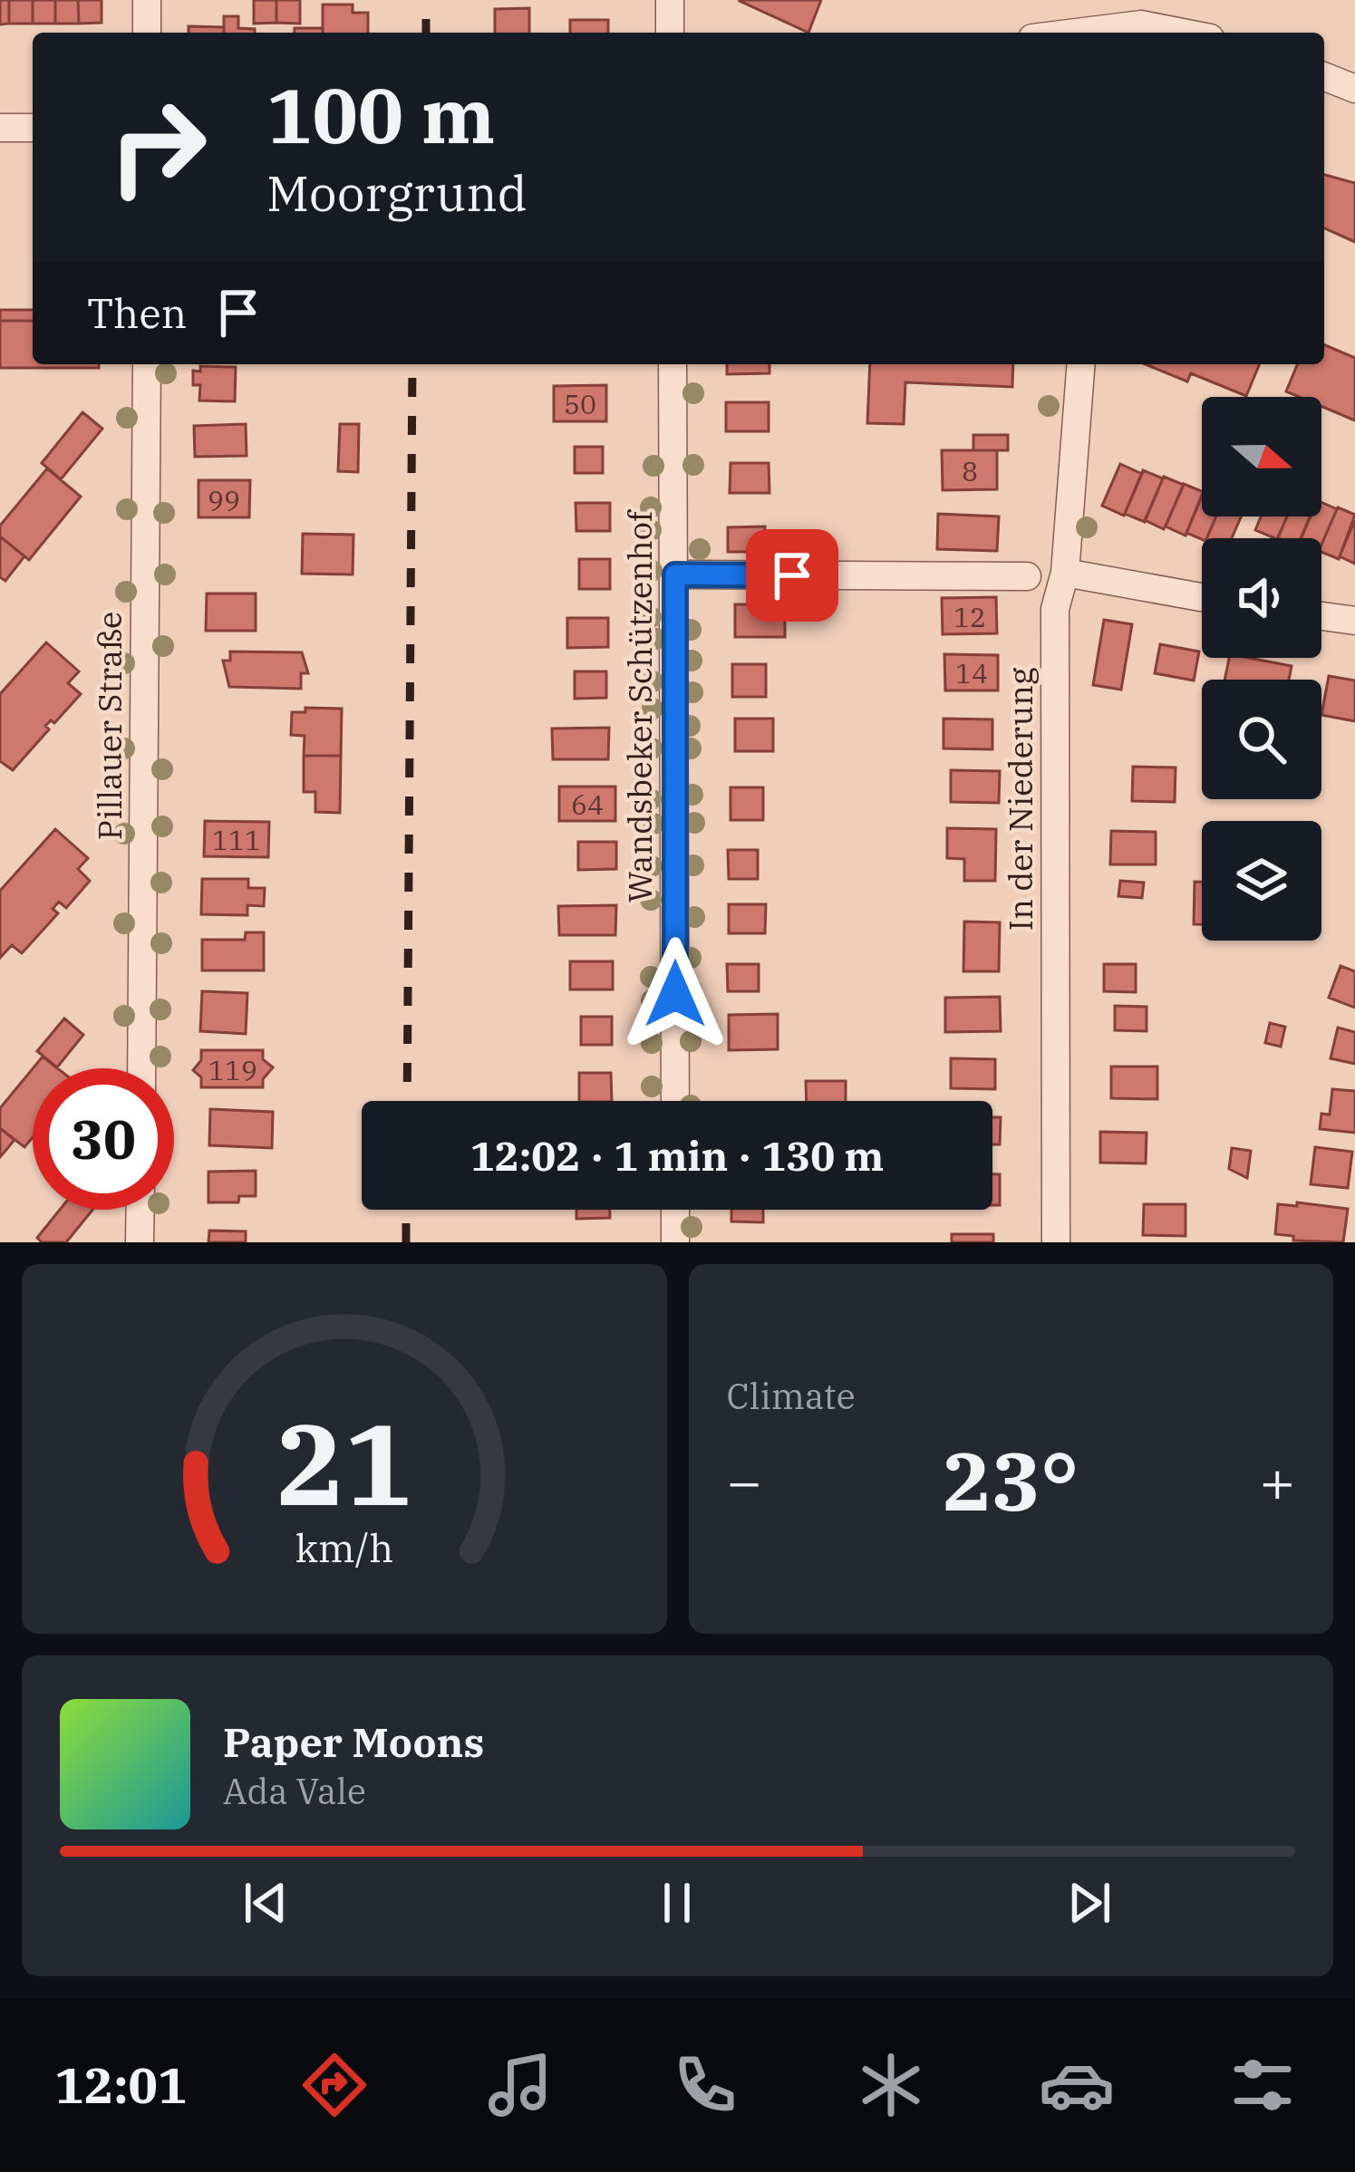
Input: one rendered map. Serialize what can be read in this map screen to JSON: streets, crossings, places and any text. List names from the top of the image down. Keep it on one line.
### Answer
{"streets":{"street":["Wandsbeker Schützenhof","Pillauer Straße","In der Niederung"]},"house_numbers":["50","8","99","12","14","64","111","119"],"north":"right","page":{"turn":["100 m","Moorgrund"],"then":"Then","limit":"30","trip":"12:02 · 1 min · 130 m","tile":"Climate","heat":["−","23°","+"],"song":["Paper Moons","Ada Vale"],"tabs":"12:01","gauge":["21","km/h"]}}
